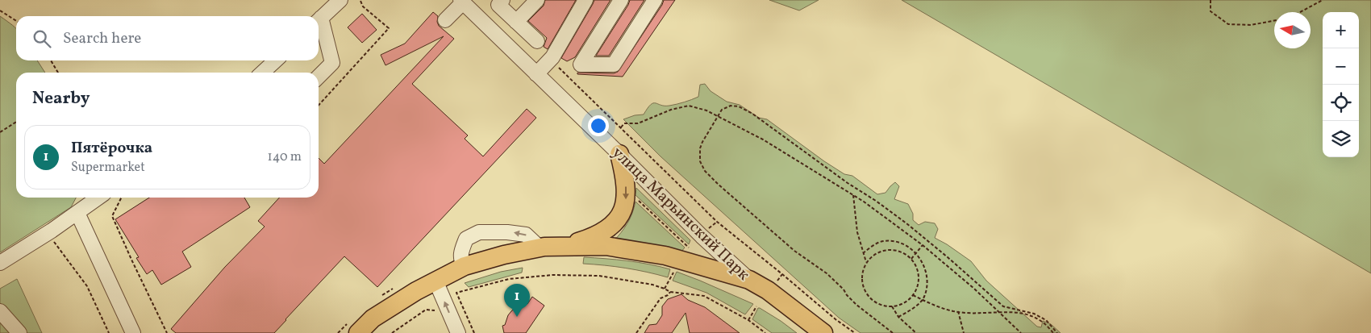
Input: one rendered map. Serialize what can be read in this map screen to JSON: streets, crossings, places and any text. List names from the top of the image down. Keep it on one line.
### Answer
{"streets":{"main road":["улица Марьинский Парк"]},"north":"left","page":{"map_buttons":["+","−"],"search":"Search here","heading":"Nearby","list":[{"mark":"1","name":"Пятёрочка","note":"Supermarket","value":"140 m"}],"pins":"1"}}
